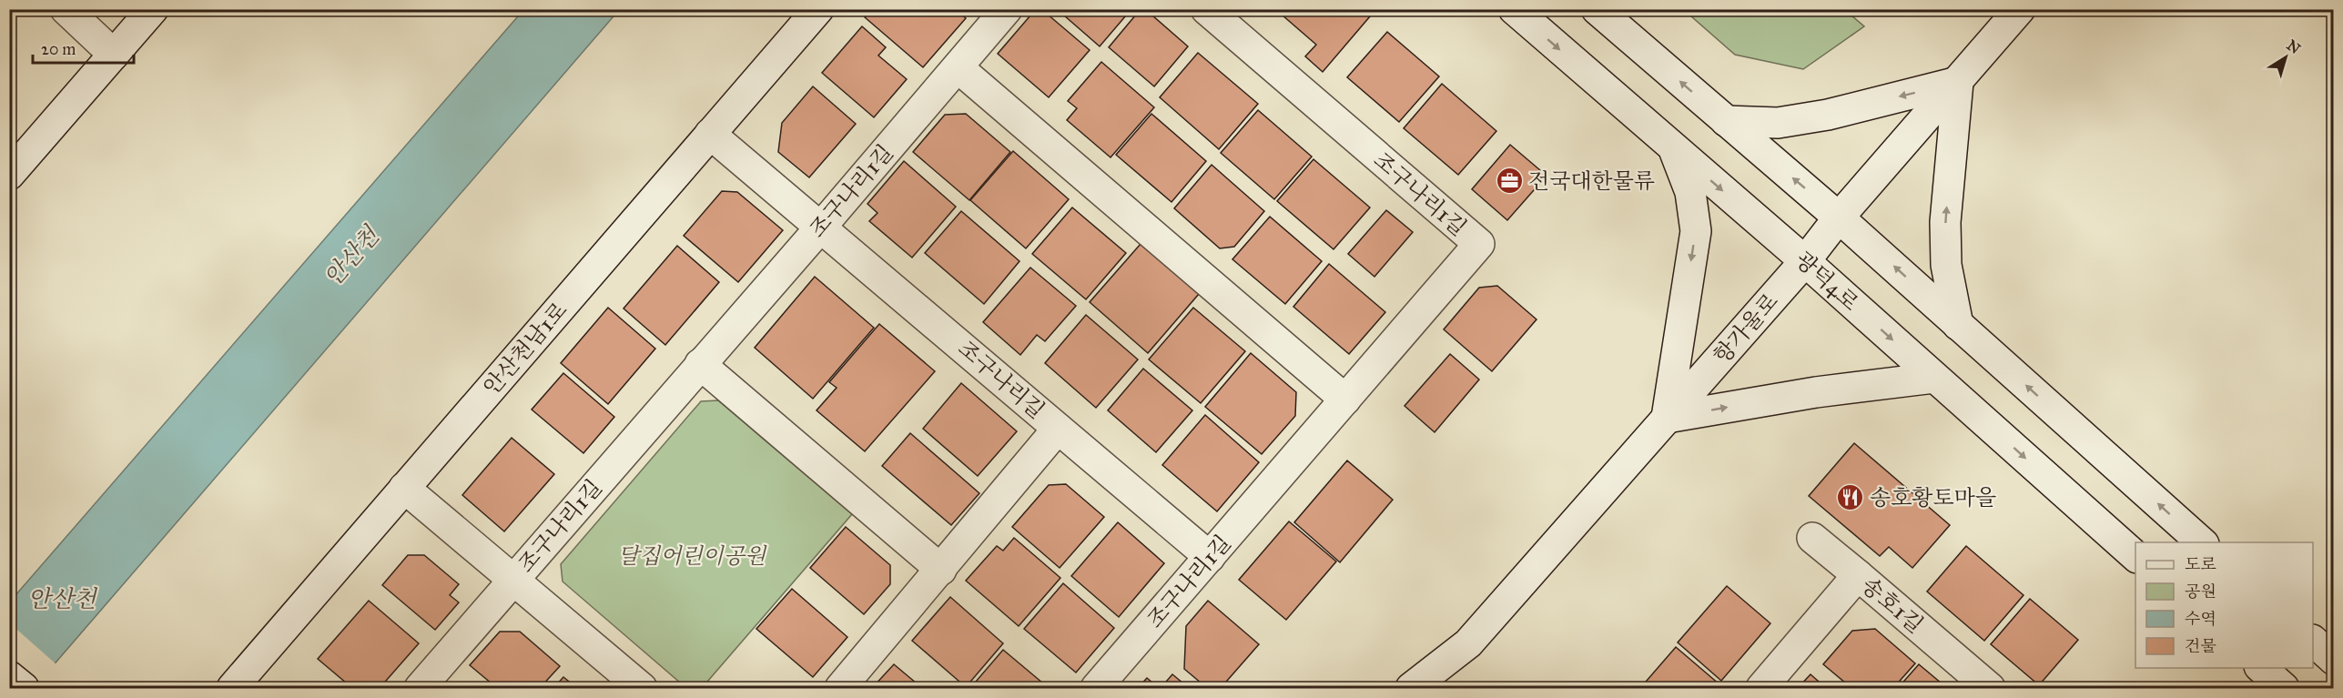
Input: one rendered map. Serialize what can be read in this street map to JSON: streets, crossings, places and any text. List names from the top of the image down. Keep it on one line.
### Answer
{"streets":{"street":["조구나리1길","광덕4로","항가울로","안산천남1로","조구나리길","송호1길"]},"crossings":[["조구나리1길","조구나리길"],["광덕4로","항가울로"],["안산천남1로","조구나리길"]],"water":["안산천"],"parks":["달집어린이공원"],"places":{"office":["전국대한물류"],"restaurant":["송호황토마을"]},"legend":["도로","공원","수역","건물"],"scale_bar":"20 m","north":"top right"}
